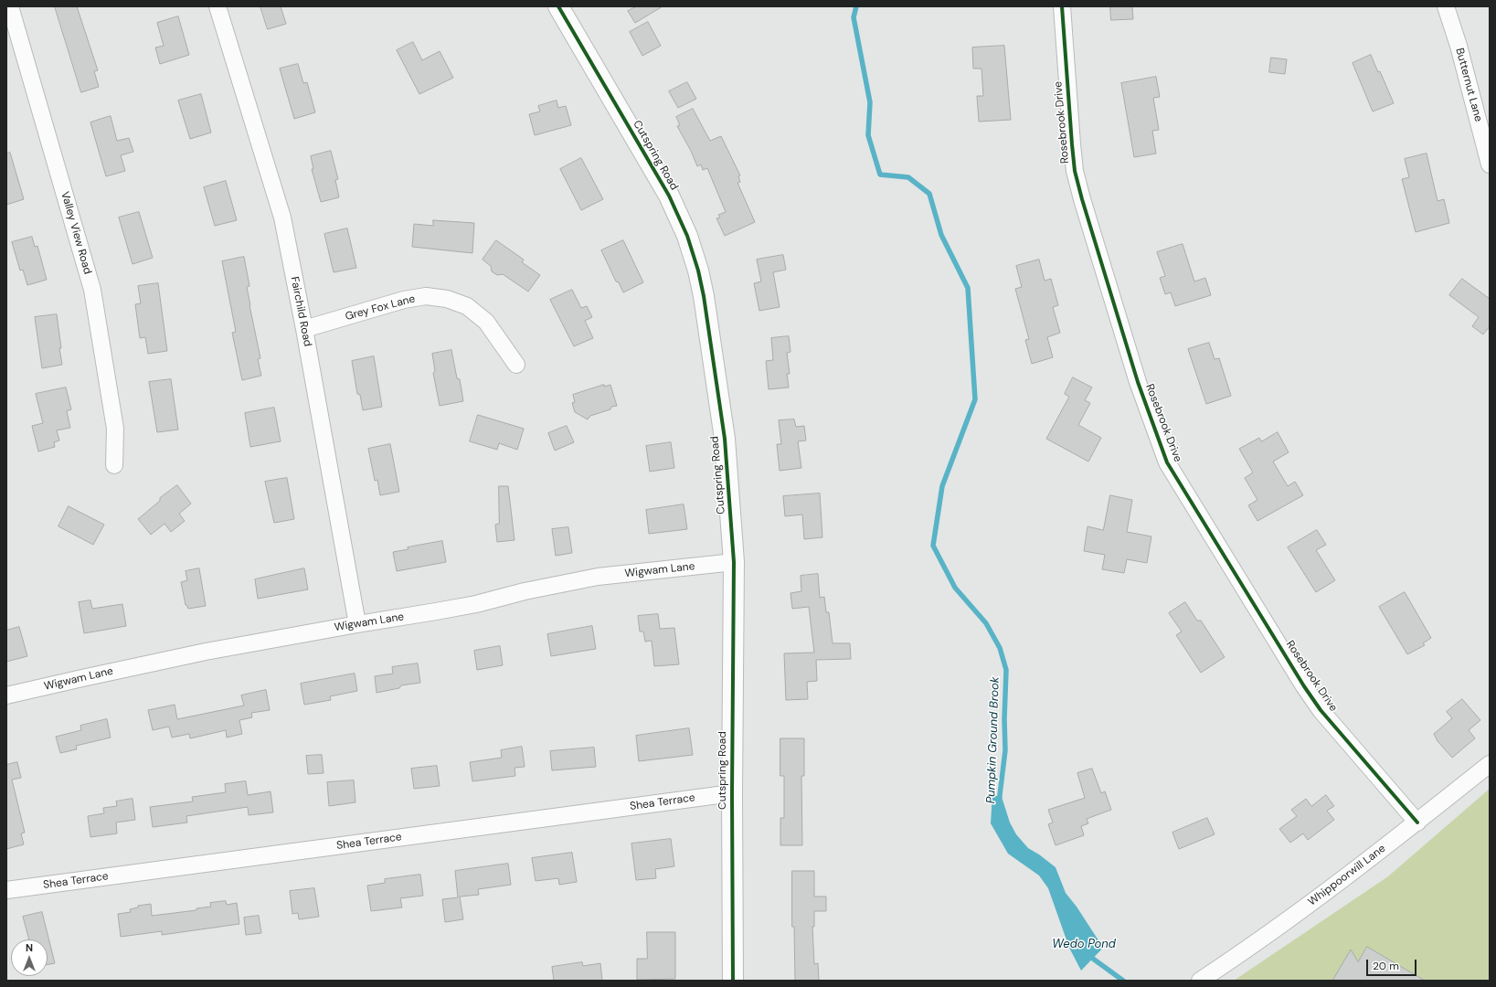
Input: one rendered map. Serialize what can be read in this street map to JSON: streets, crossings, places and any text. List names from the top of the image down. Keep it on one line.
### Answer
{"streets":{"street":["Butternut Lane","Rosebrook Drive","Cutspring Road","Valley View Road","Grey Fox Lane","Fairchild Road","Wigwam Lane","Shea Terrace","Whippoorwill Lane"]},"crossings":[["Rosebrook Drive","Whippoorwill Lane"],["Cutspring Road","Wigwam Lane"],["Cutspring Road","Shea Terrace"],["Grey Fox Lane","Fairchild Road"],["Fairchild Road","Wigwam Lane"]],"water":["Pumpkin Ground Brook","Wedo Pond"],"scale_bar":"20 m","north":"top"}
